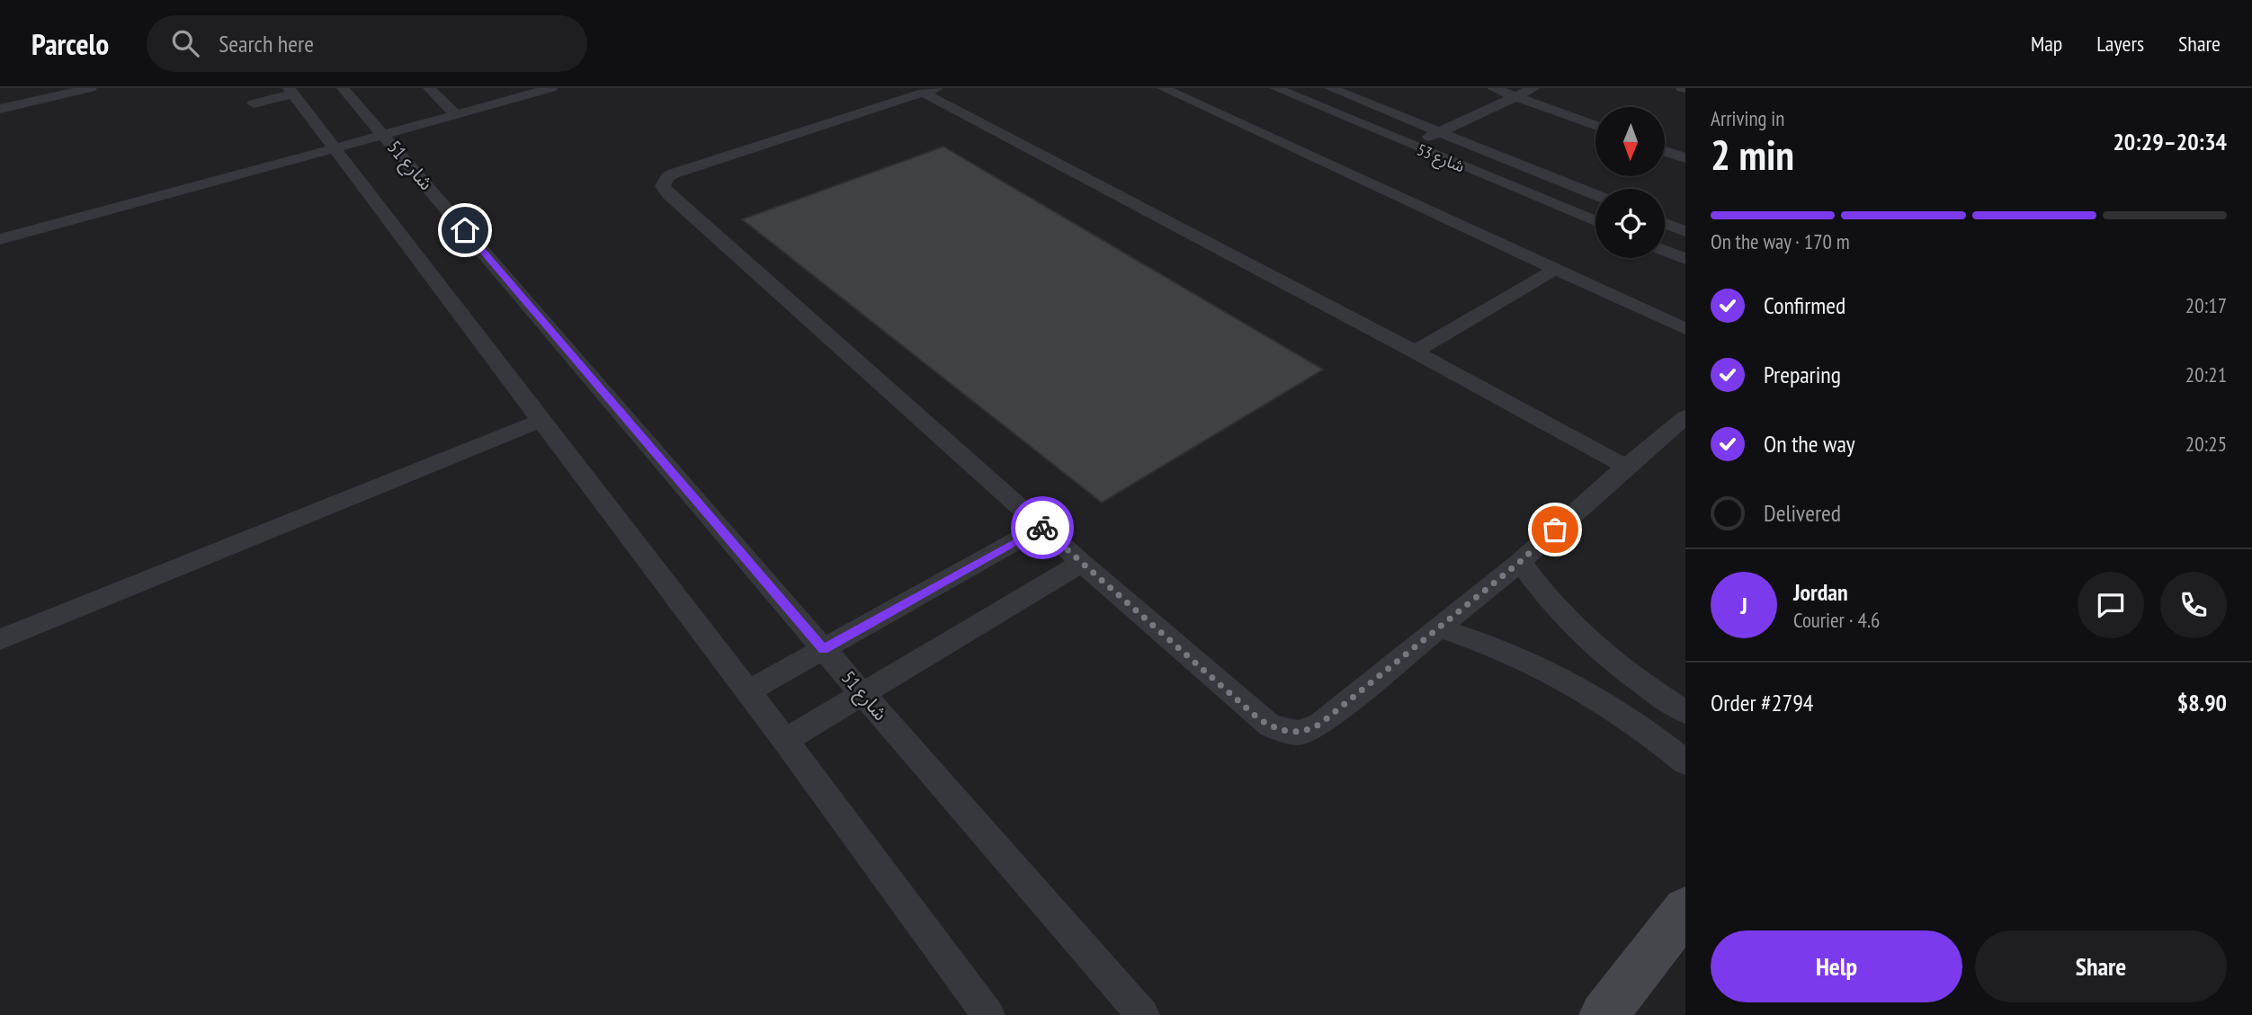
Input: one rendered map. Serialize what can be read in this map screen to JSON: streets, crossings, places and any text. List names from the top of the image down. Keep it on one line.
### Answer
{"streets":{"lane":["شارع 53","شارع 51"]},"north":"bottom","page":{"header":"Parcelo","search":"Search here","nav":["Map","Layers","Share"],"heading":["2 min","Arriving in","20:29–20:34"],"panel":["Jordan","Courier · 4.6","Order #2794","$8.90"],"bar":"On the way · 170 m","list":[["Confirmed","20:17"],["Preparing","20:21"],["On the way","20:25"],"Delivered"],"round":"J","buttons":["Help","Share"]}}
